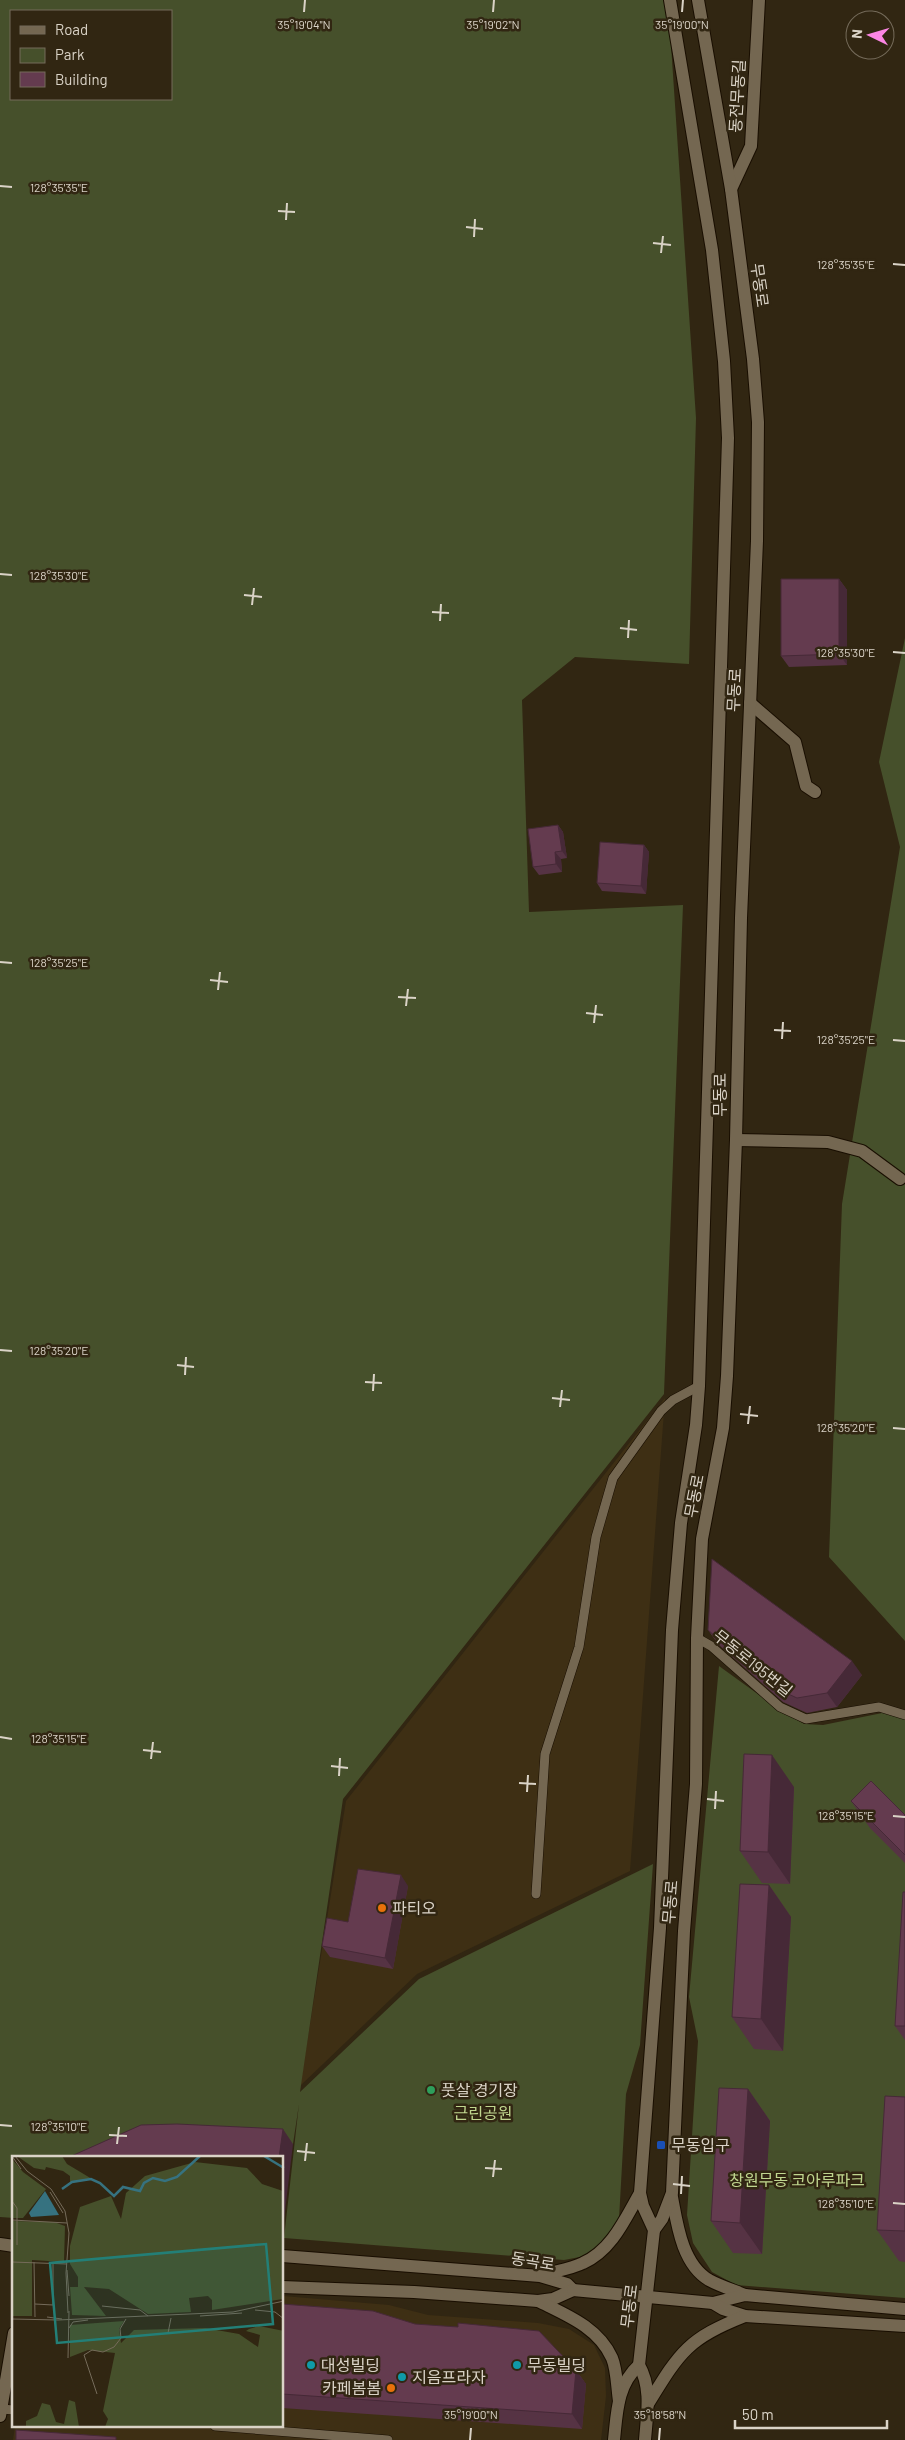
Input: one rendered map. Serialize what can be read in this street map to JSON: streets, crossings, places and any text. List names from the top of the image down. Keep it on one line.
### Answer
{"streets":{"main road":["동전무동길","무동로","동곡로"],"lane":["무동로195번길"]},"crossings":[["동전무동길","무동로"],["무동로","무동로195번길"]],"parks":["근린공원","창원무동 코아루파크"],"places":{"other":["파티오","풋살 경기장","대성빌딩","무동빌딩","지음프라자","카페봄봄"],"transit":["무동입구"]},"legend":["Road","Park","Building"],"scale_bar":"50 m","north":"left","coordinates":["35°19'04\"N","35°19'02\"N","35°19'00\"N","128°35'35\"E","128°35'30\"E","128°35'25\"E","128°35'20\"E","128°35'15\"E","128°35'10\"E","35°18'58\"N"]}
